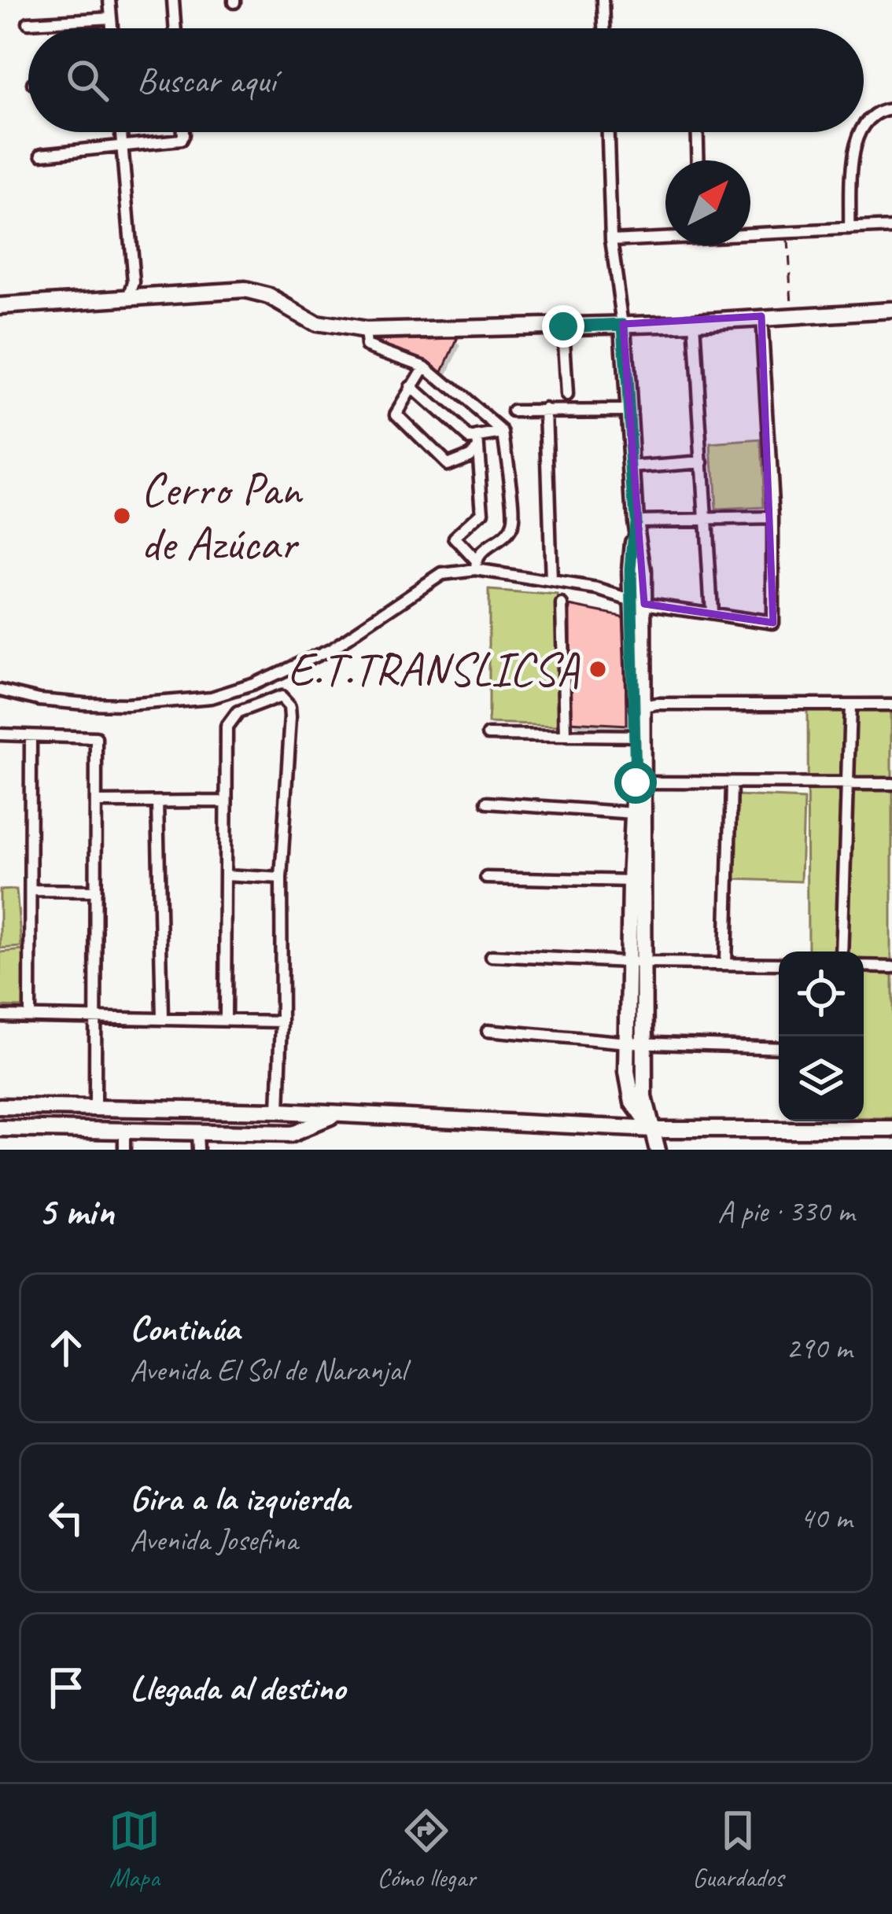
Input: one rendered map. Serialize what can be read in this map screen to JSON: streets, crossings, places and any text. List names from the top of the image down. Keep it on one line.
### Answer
{"places":["Cerro Pan de Azúcar","E.T.TRANSLICSA"],"north":"top right","page":{"search":"Buscar aquí","heading":["5 min","A pie · 330 m"],"list":[["Continúa","Avenida El Sol de Naranjal","290 m"],["Gira a la izquierda","Avenida Josefina","40 m"],"Llegada al destino"],"nav":["Mapa","Cómo llegar","Guardados"]}}
